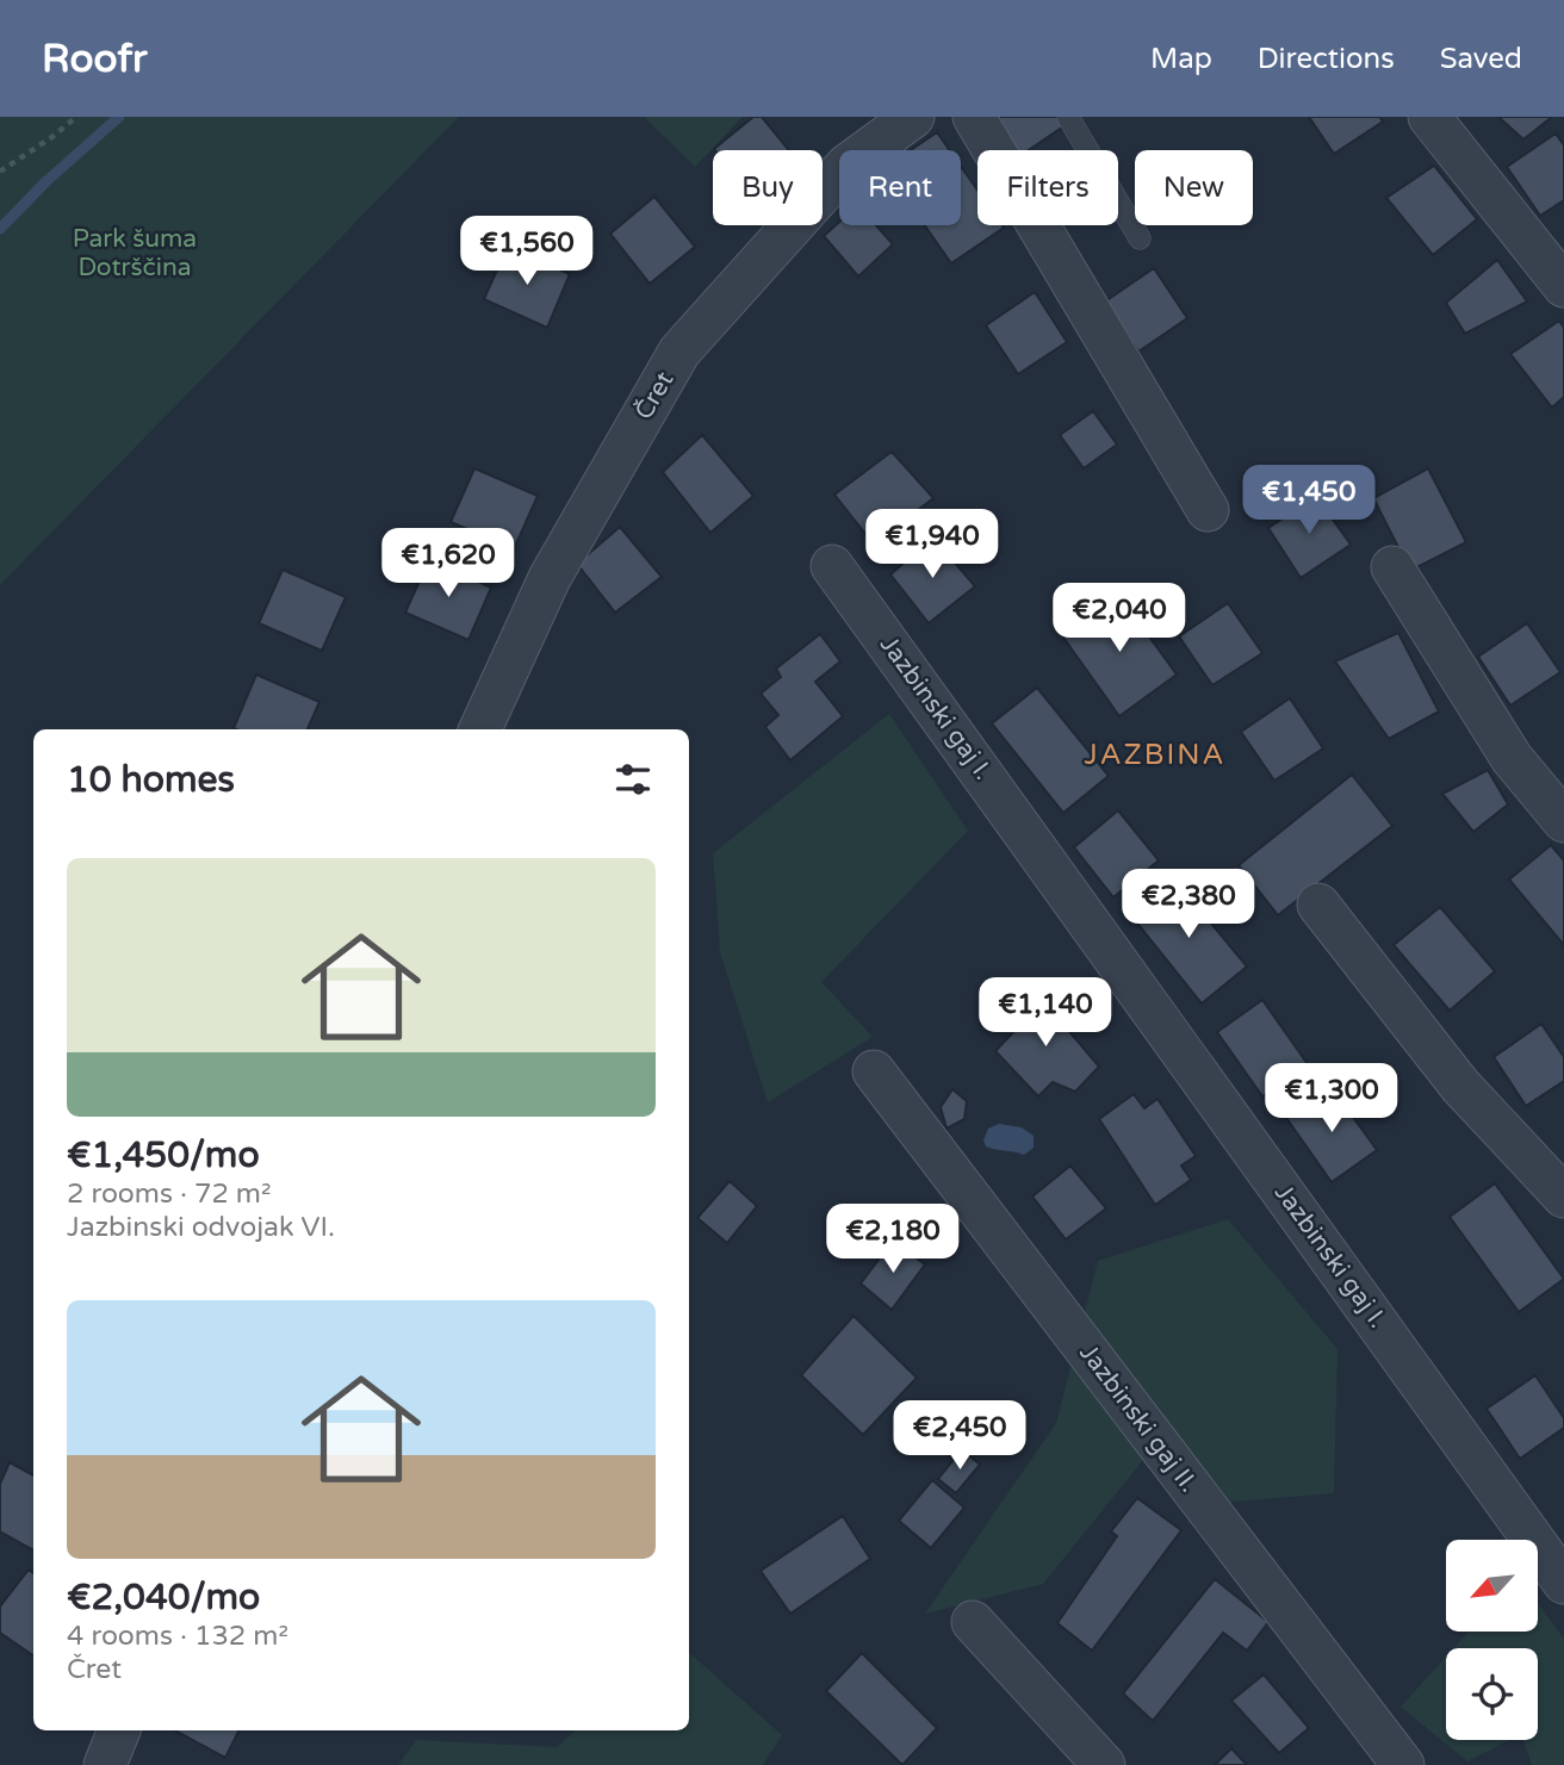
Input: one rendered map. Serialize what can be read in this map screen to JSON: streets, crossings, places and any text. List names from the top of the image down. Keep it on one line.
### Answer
{"streets":{"street":["Čret","Jazbinski gaj I.","Jazbinski gaj II."]},"districts":["JAZBINA"],"parks":["Park šuma Dotrščina"],"north":"bottom left","page":{"header":"Roofr","nav":["Map","Directions","Saved"],"chip":["Buy","Rent","Filters","New"],"price":["€1,560","€1,450","€1,940","€1,620","€2,040","€2,380","€1,140","€1,300","€2,180","€2,450"],"heading":"10 homes","list":[{"name":"€1,450/mo","note":"2 rooms · 72 m² · Jazbinski odvojak VI."},{"name":"€2,040/mo","note":"4 rooms · 132 m² · Čret"}]}}
